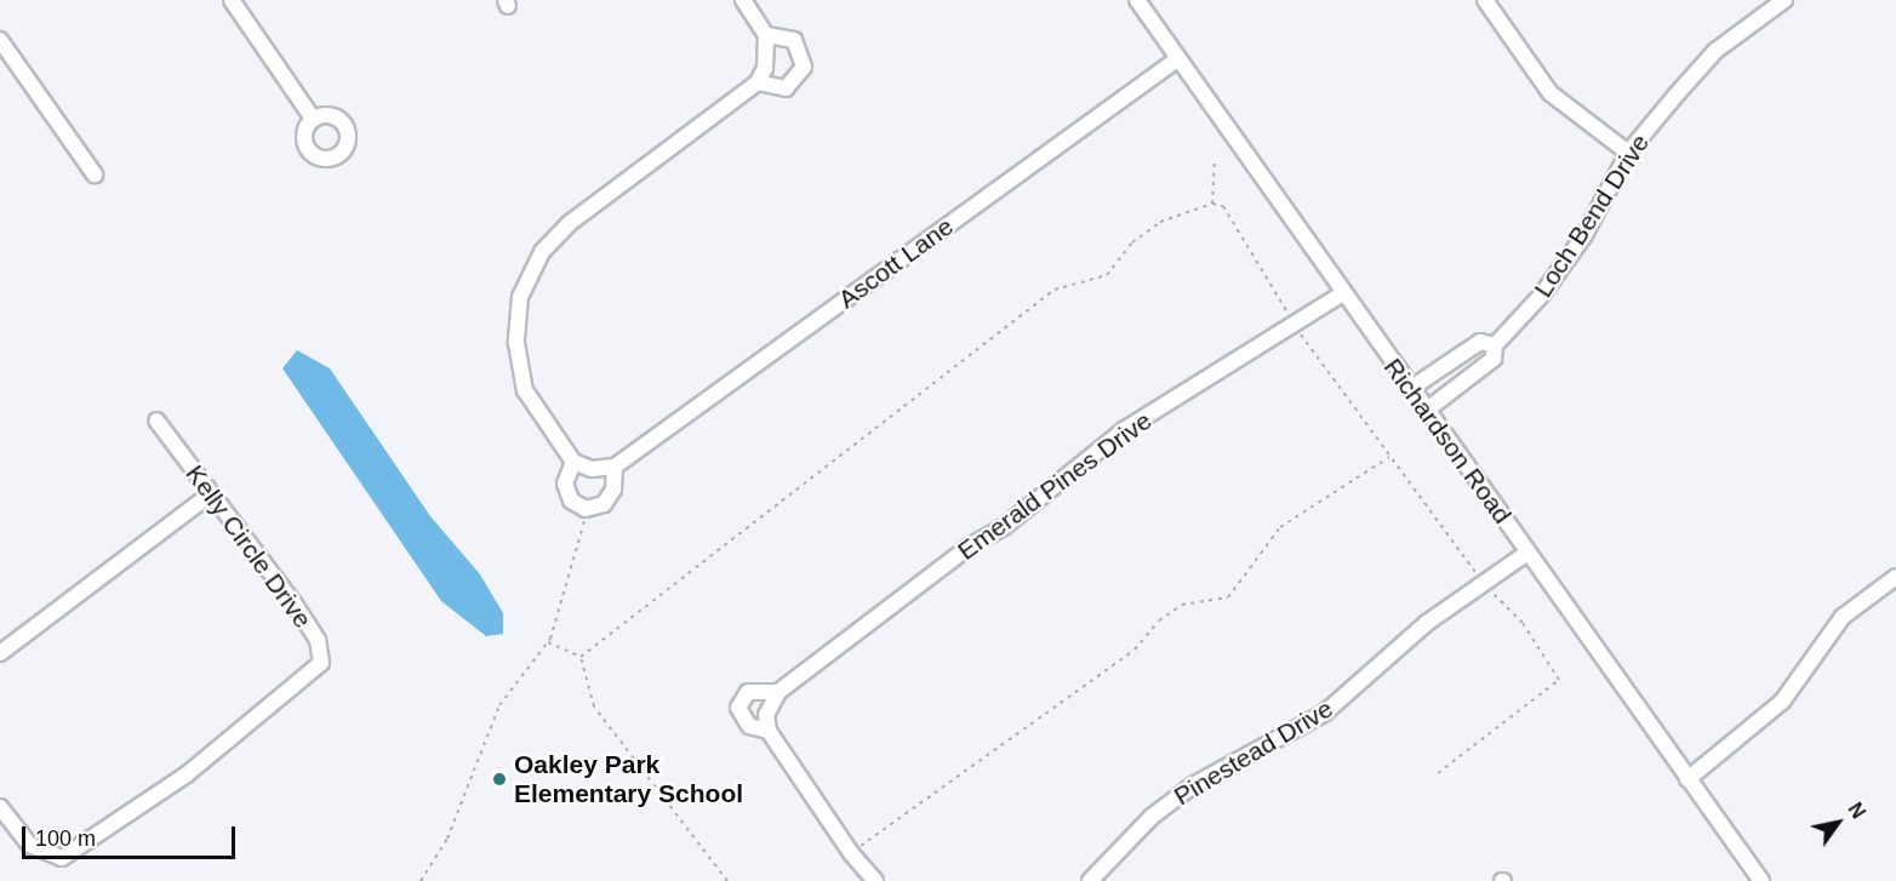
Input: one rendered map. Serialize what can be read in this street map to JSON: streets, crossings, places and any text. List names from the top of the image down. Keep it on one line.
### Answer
{"streets":{"street":["Loch Bend Drive","Ascott Lane","Richardson Road","Emerald Pines Drive","Kelly Circle Drive","Pinestead Drive"]},"crossings":[["Loch Bend Drive","Richardson Road"],["Ascott Lane","Richardson Road"],["Richardson Road","Emerald Pines Drive"],["Richardson Road","Pinestead Drive"]],"places":["Oakley Park Elementary School"],"scale_bar":"100 m","north":"top right"}
